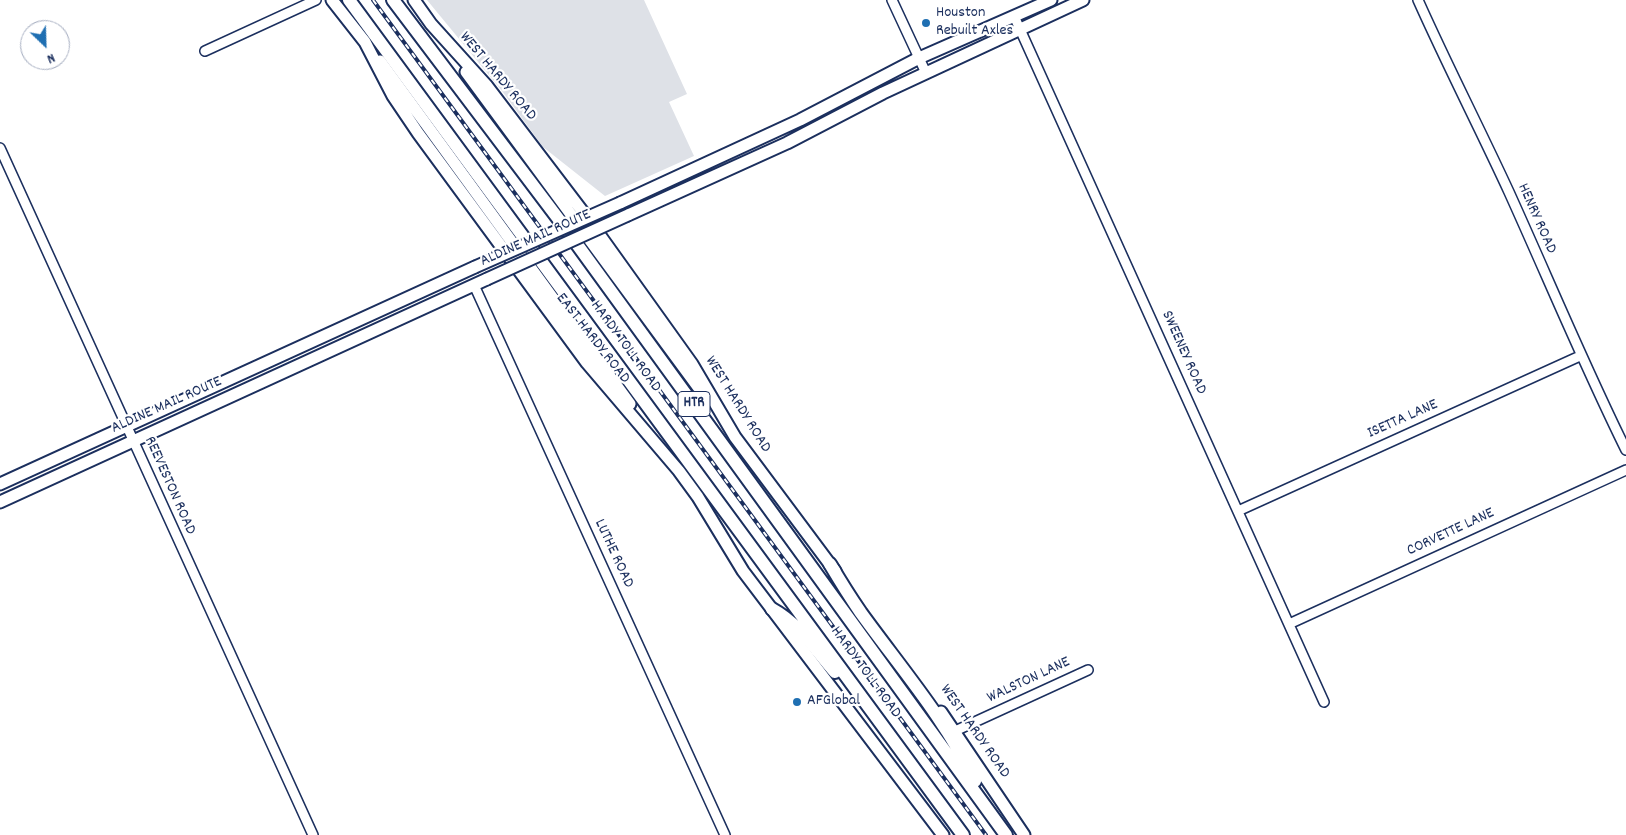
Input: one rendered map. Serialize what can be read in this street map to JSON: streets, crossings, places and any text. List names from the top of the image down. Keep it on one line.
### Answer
{"streets":{"highway":["HARDY TOLL ROAD","HTR"],"main road":["WEST HARDY ROAD","ALDINE MAIL ROUTE","EAST HARDY ROAD"],"street":["HENRY ROAD","SWEENEY ROAD","ISETTA LANE","REEVESTON ROAD","CORVETTE LANE","LUTHE ROAD","WALSTON LANE"]},"crossings":[["WEST HARDY ROAD","WALSTON LANE"],["HENRY ROAD","ISETTA LANE"],["ALDINE MAIL ROUTE","SWEENEY ROAD"],["ALDINE MAIL ROUTE","REEVESTON ROAD"],["ALDINE MAIL ROUTE","LUTHE ROAD"],["SWEENEY ROAD","ISETTA LANE"],["SWEENEY ROAD","CORVETTE LANE"]],"places":["Houston Rebuilt Axles","AFGlobal"],"north":"bottom right"}
